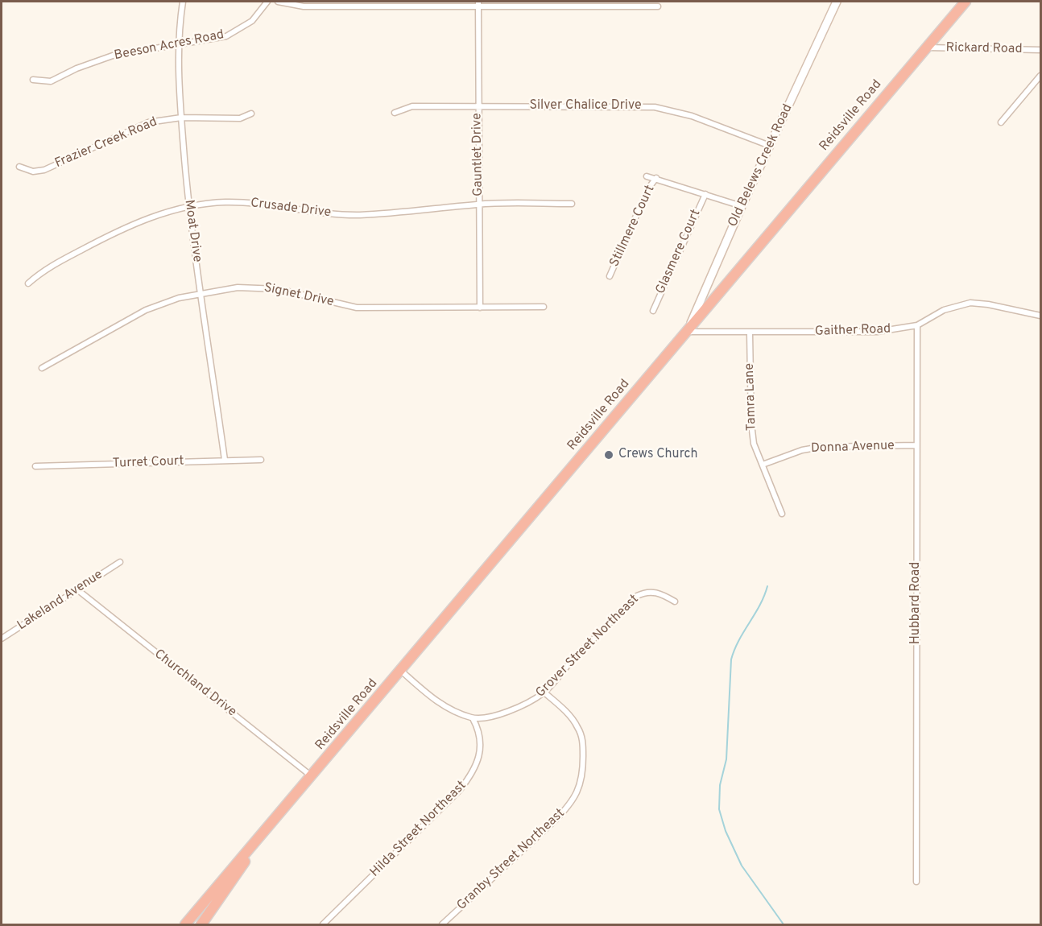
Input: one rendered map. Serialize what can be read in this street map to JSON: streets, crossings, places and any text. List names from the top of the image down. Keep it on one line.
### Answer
{"streets":{"highway":["Reidsville Road"],"street":["Beeson Acres Road","Rickard Road","Silver Chalice Drive","Frazier Creek Road","Gauntlet Drive","Old Belews Creek Road","Crusade Drive","Stillmere Court","Moat Drive","Glasmere Court","Signet Drive","Gaither Road","Tamra Lane","Donna Avenue","Turret Court","Lakeland Avenue","Hubbard Road","Grover Street Northeast","Churchland Drive","Hilda Street Northeast","Granby Street Northeast"]},"crossings":[["Beeson Acres Road","Moat Drive"],["Rickard Road","Reidsville Road"],["Silver Chalice Drive","Gauntlet Drive"],["Silver Chalice Drive","Old Belews Creek Road"],["Reidsville Road","Old Belews Creek Road"],["Reidsville Road","Gaither Road"],["Reidsville Road","Churchland Drive"],["Frazier Creek Road","Moat Drive"],["Gauntlet Drive","Crusade Drive"],["Gauntlet Drive","Signet Drive"],["Old Belews Creek Road","Gaither Road"],["Crusade Drive","Moat Drive"],["Moat Drive","Signet Drive"],["Moat Drive","Turret Court"],["Gaither Road","Tamra Lane"],["Gaither Road","Hubbard Road"],["Tamra Lane","Donna Avenue"],["Donna Avenue","Hubbard Road"],["Lakeland Avenue","Churchland Drive"],["Grover Street Northeast","Hilda Street Northeast"],["Grover Street Northeast","Granby Street Northeast"]],"places":["Crews Church"]}
